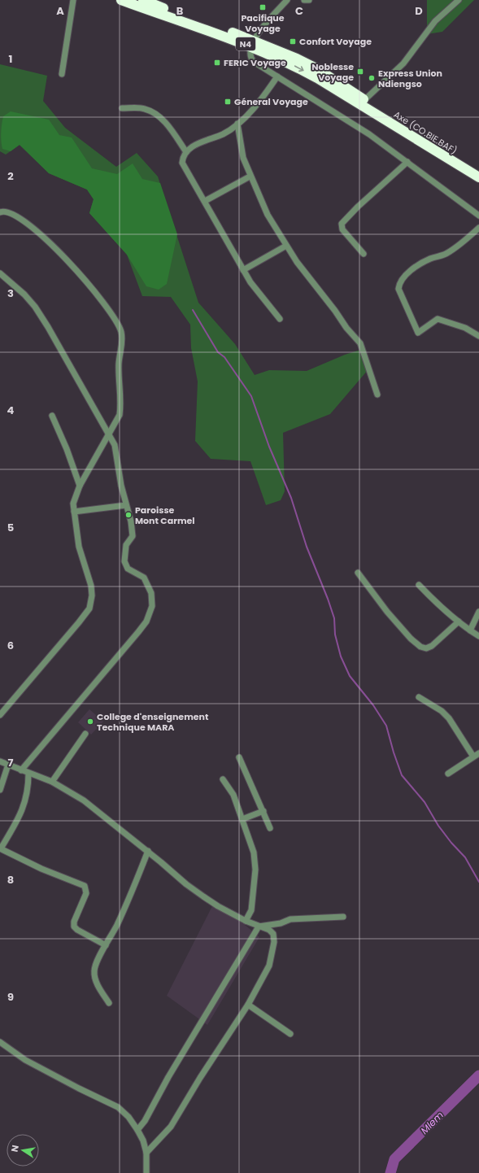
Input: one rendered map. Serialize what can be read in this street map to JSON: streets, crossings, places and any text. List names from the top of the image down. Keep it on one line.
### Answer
{"streets":{"highway":["N4","Axe (CO.BIE.BAF)"]},"crossings":[["N4","Axe (CO.BIE.BAF)"]],"water":["Mlem"],"places":{"transit":["Pacifique Voyage","Confort Voyage","FERIC Voyage","Noblesse Voyage","Géneral Voyage"],"other":["Express Union Ndiengso","Paroisse Mont Carmel","College d'enseignement Technique MARA"]},"north":"left","grid":{"columns":["A","B","C","D"],"rows":["1","2","3","4","5","6","7","8","9"]}}
